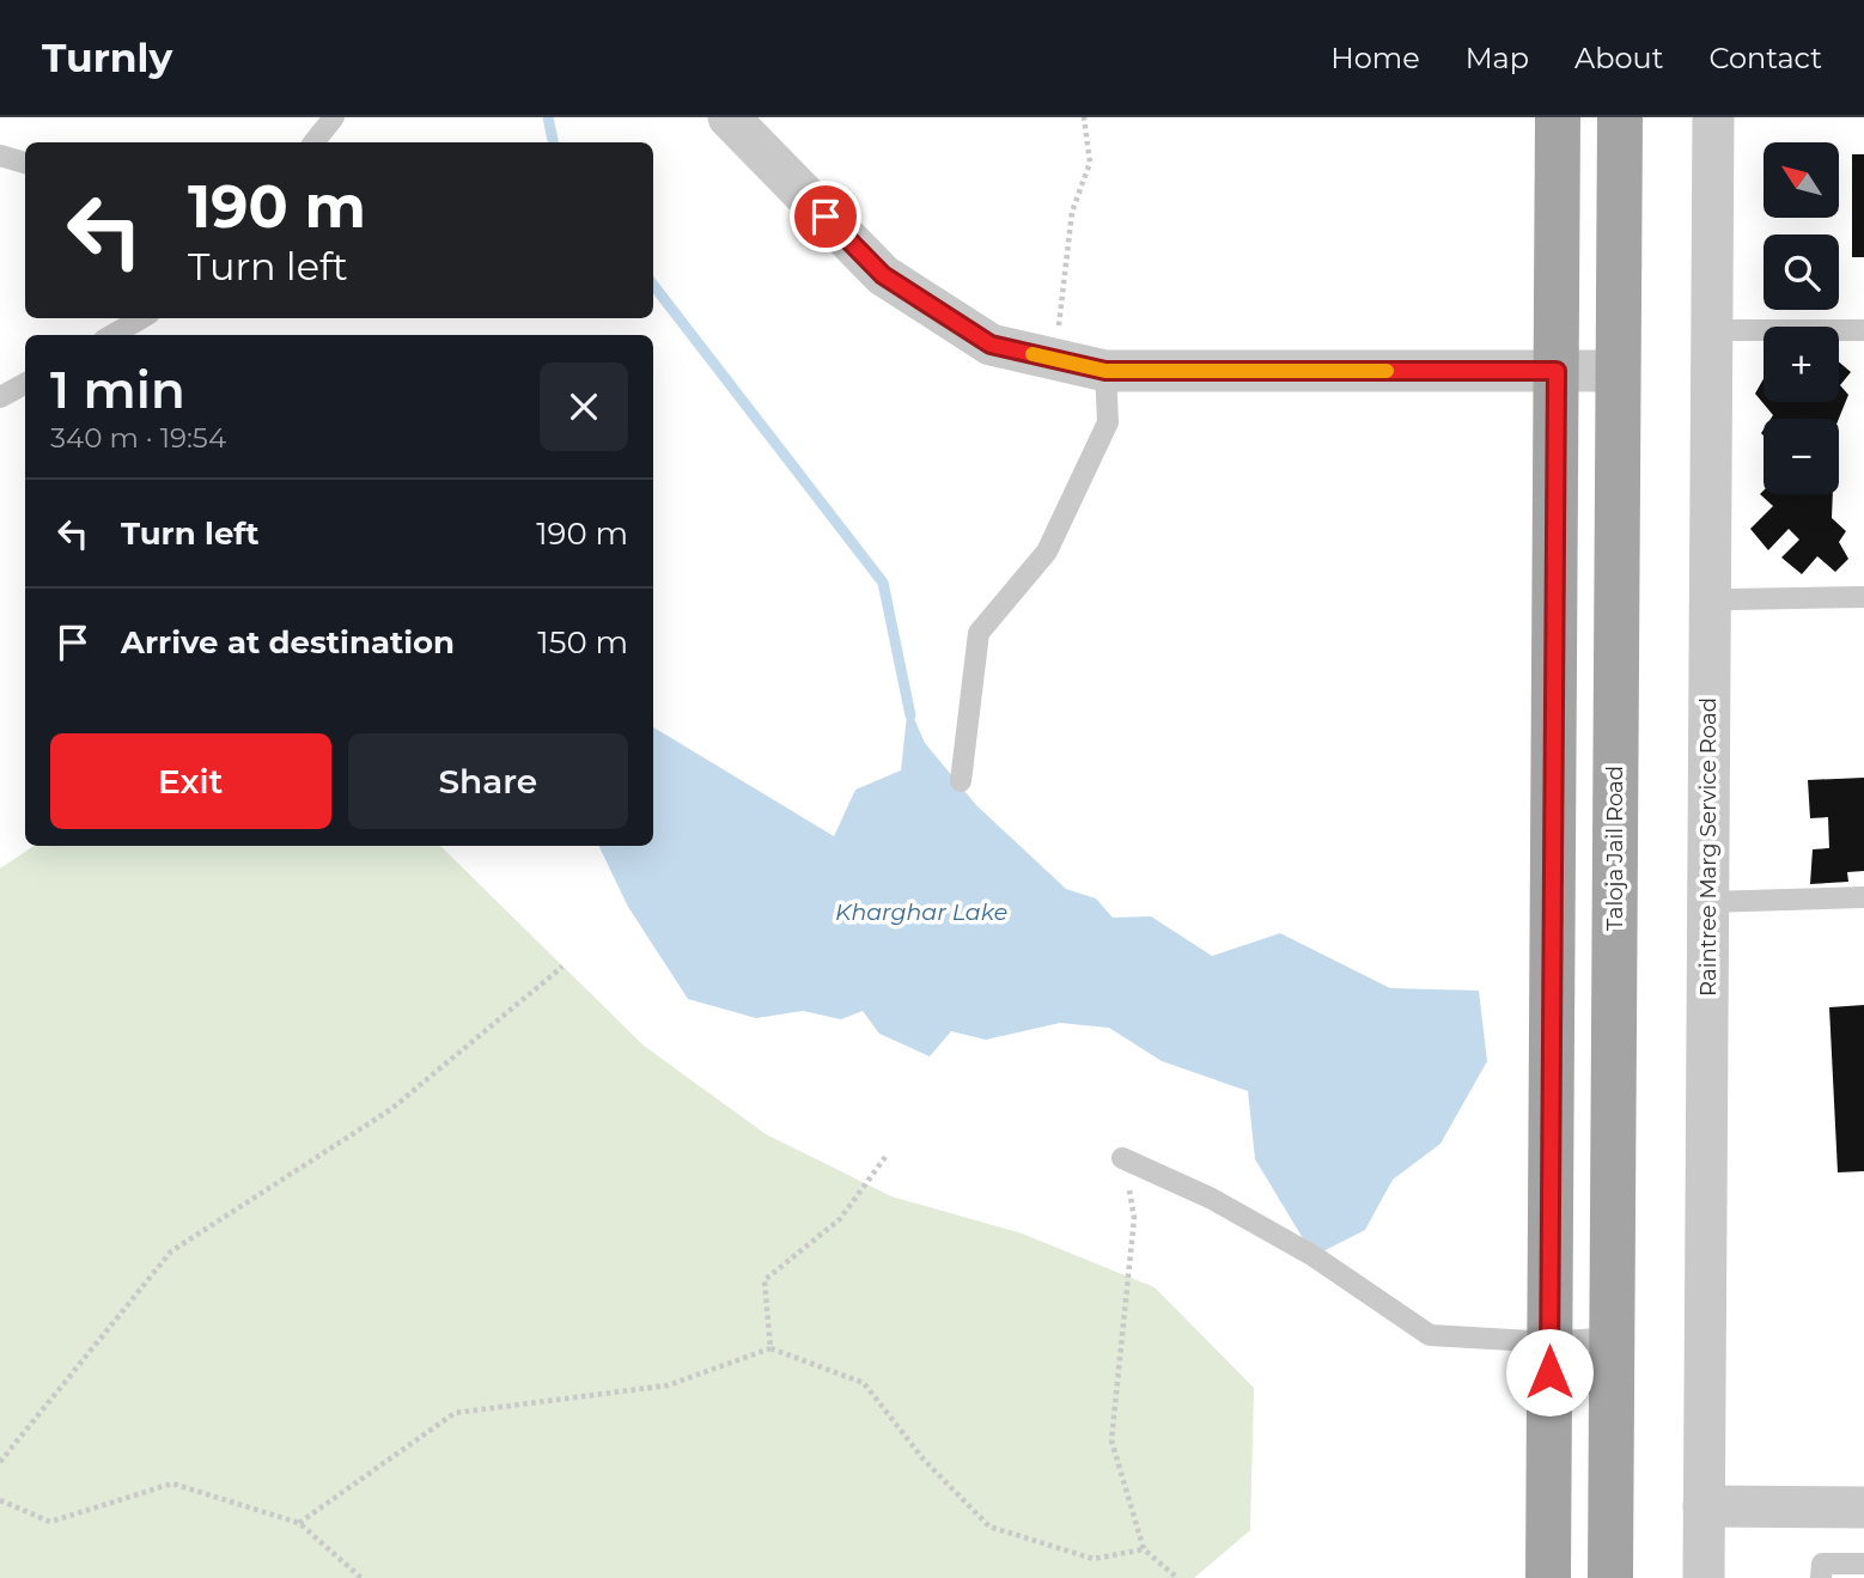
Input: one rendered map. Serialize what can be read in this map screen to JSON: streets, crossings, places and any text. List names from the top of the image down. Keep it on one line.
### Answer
{"streets":{"main road":["Taloja Jail Road"],"street":["Raintree Marg Service Road"]},"water":["Kharghar Lake"],"north":"top left","page":{"header":"Turnly","nav":["Home","Map","About","Contact"],"map_buttons":["+","−"],"turn":["190 m","Turn left"],"heading":["1 min","340 m · 19:54"],"list":[{"name":"Turn left","value":"190 m"},{"name":"Arrive at destination","value":"150 m"}],"buttons":["Exit","Share"]}}
